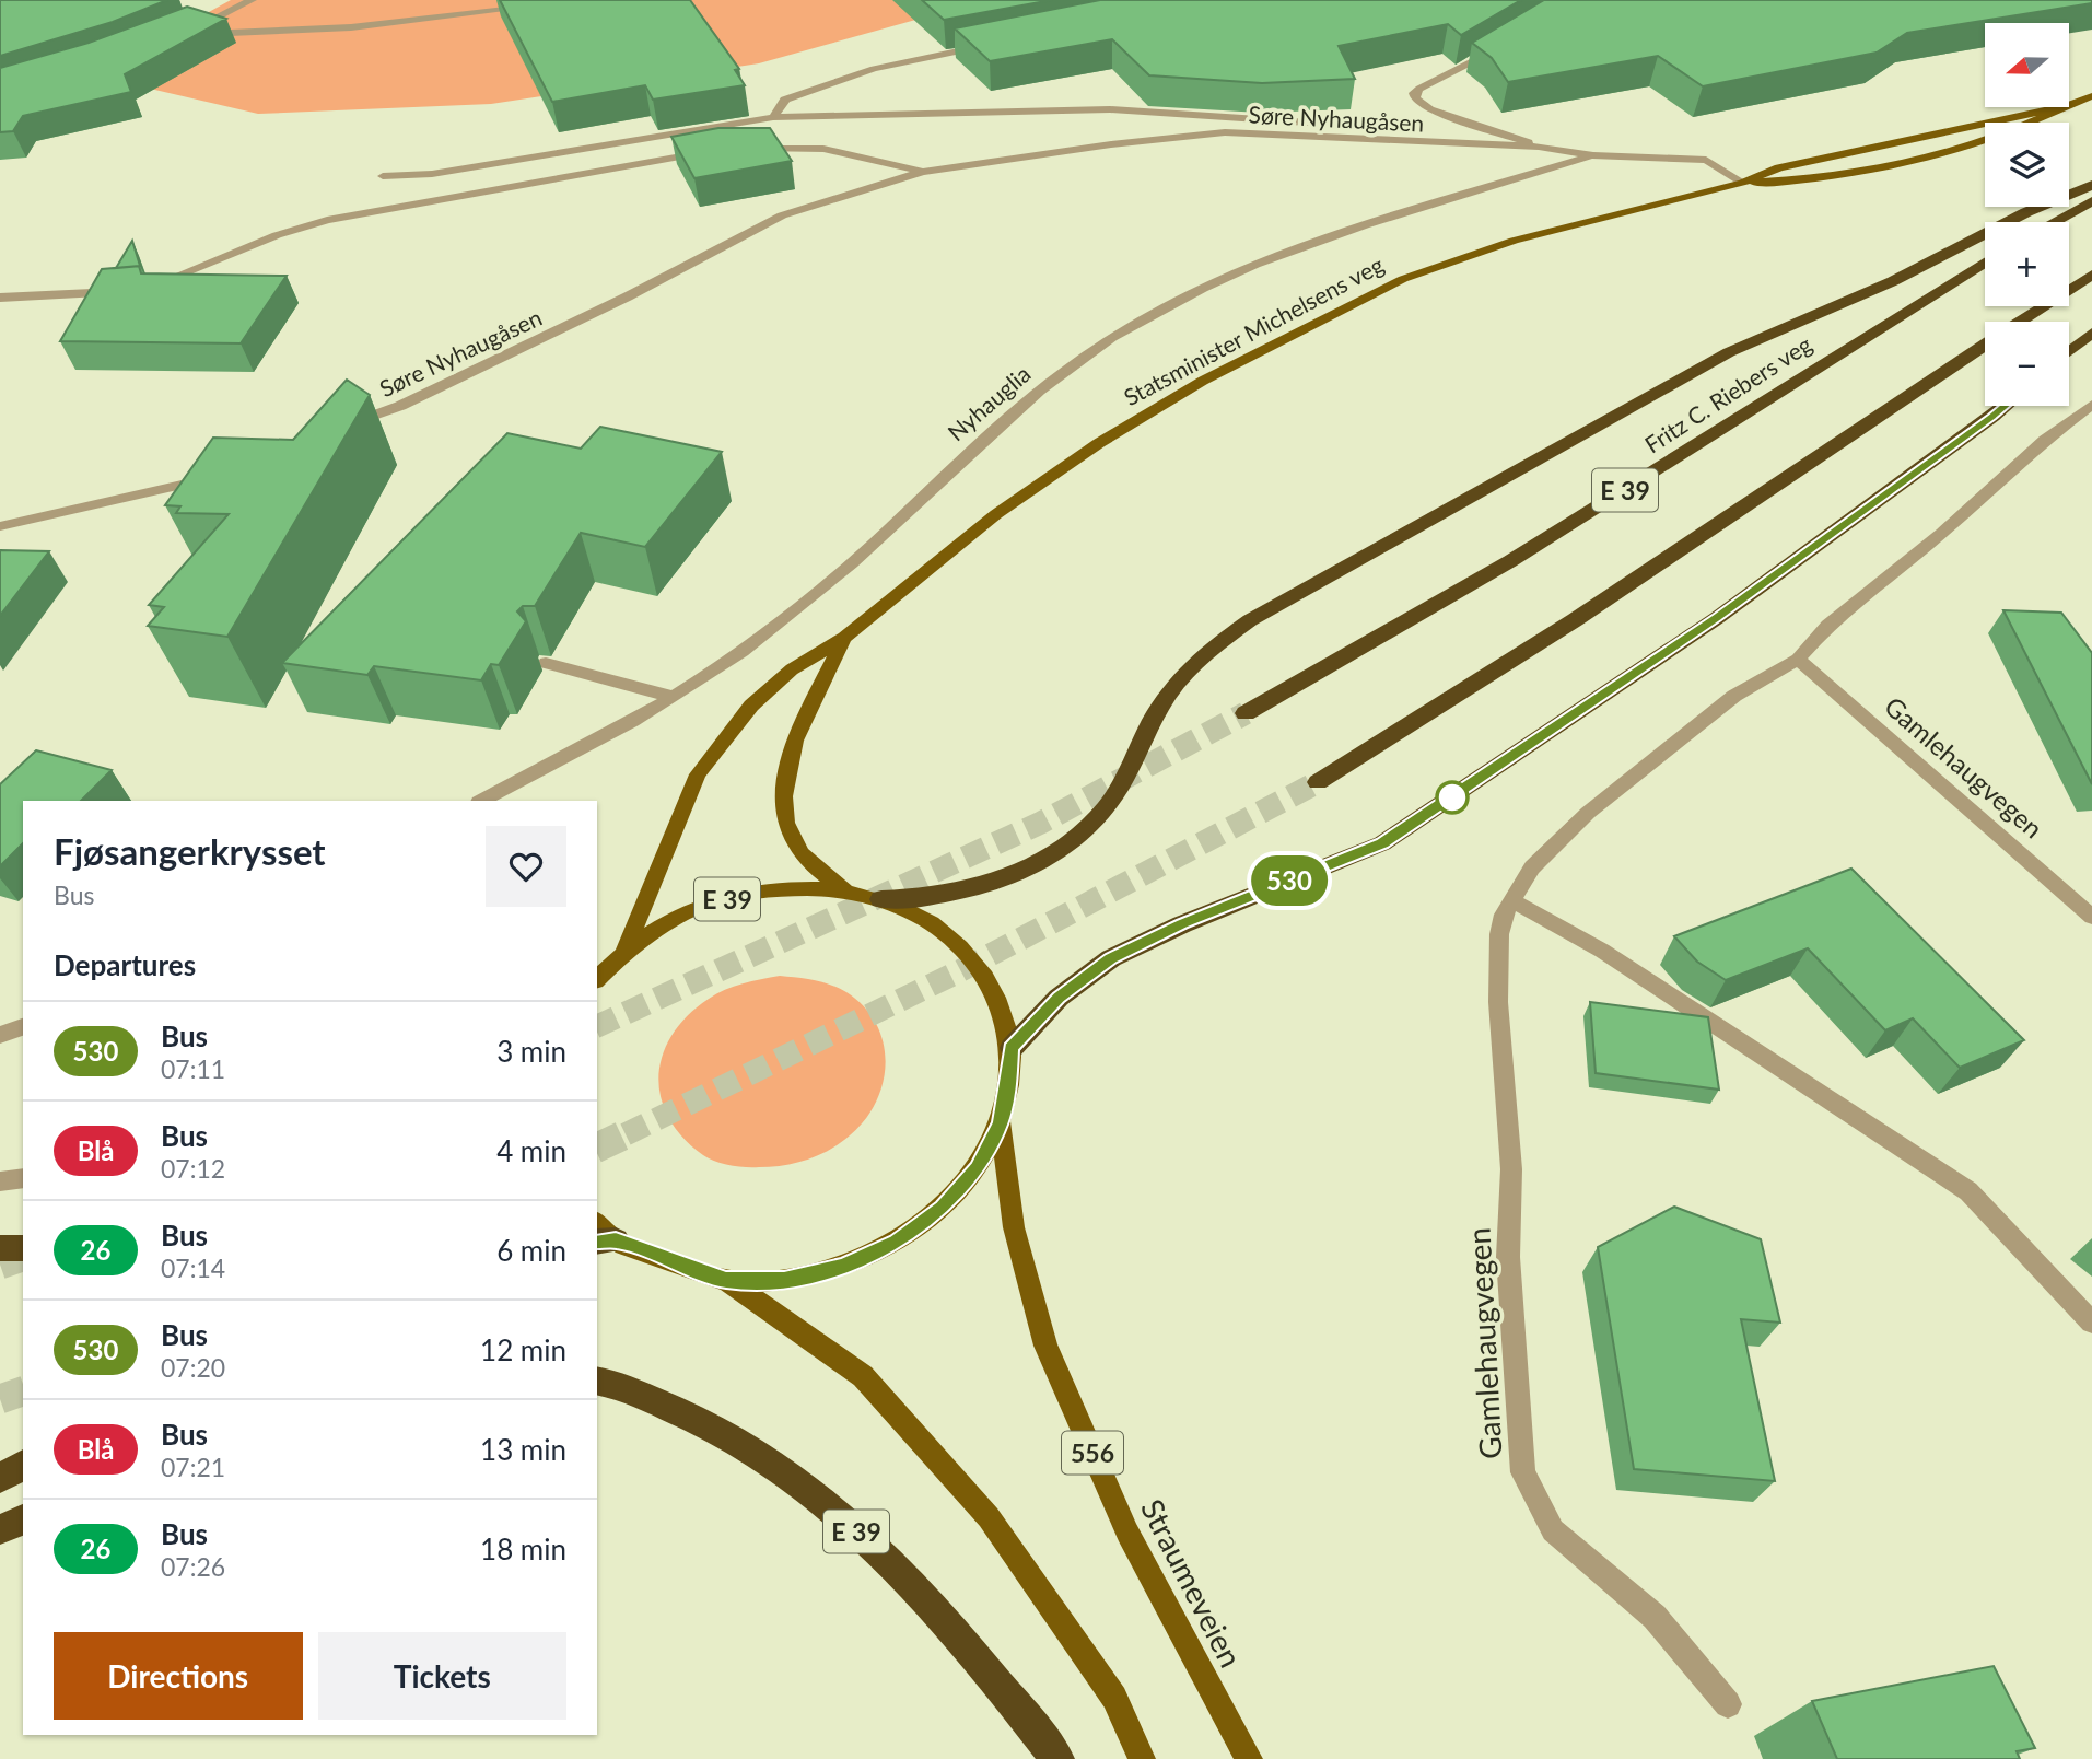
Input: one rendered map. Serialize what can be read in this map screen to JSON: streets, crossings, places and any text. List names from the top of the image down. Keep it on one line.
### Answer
{"streets":{"highway":["Fritz C. Riebers veg","E 39"],"main road":["Statsminister Michelsens veg","556","Straumeveien"],"street":["Søre Nyhaugåsen","Nyhauglia","Gamlehaugvegen"]},"crossings":[["Søre Nyhaugåsen","Statsminister Michelsens veg"],["Søre Nyhaugåsen","Nyhauglia"],["Statsminister Michelsens veg","E 39"],["E 39","Straumeveien"]],"lines":["bus line 530"],"north":"left","page":{"on_map":"530","map_buttons":["+","−"],"heading":[["Fjøsangerkrysset","Bus"],"Departures"],"list":[{"mark":"530","name":"Bus","note":"07:11","value":"3 min"},{"mark":"Blå","name":"Bus","note":"07:12","value":"4 min"},{"mark":"26","name":"Bus","note":"07:14","value":"6 min"},{"mark":"530","name":"Bus","note":"07:20","value":"12 min"},{"mark":"Blå","name":"Bus","note":"07:21","value":"13 min"},{"mark":"26","name":"Bus","note":"07:26","value":"18 min"}],"buttons":["Directions","Tickets"]}}
